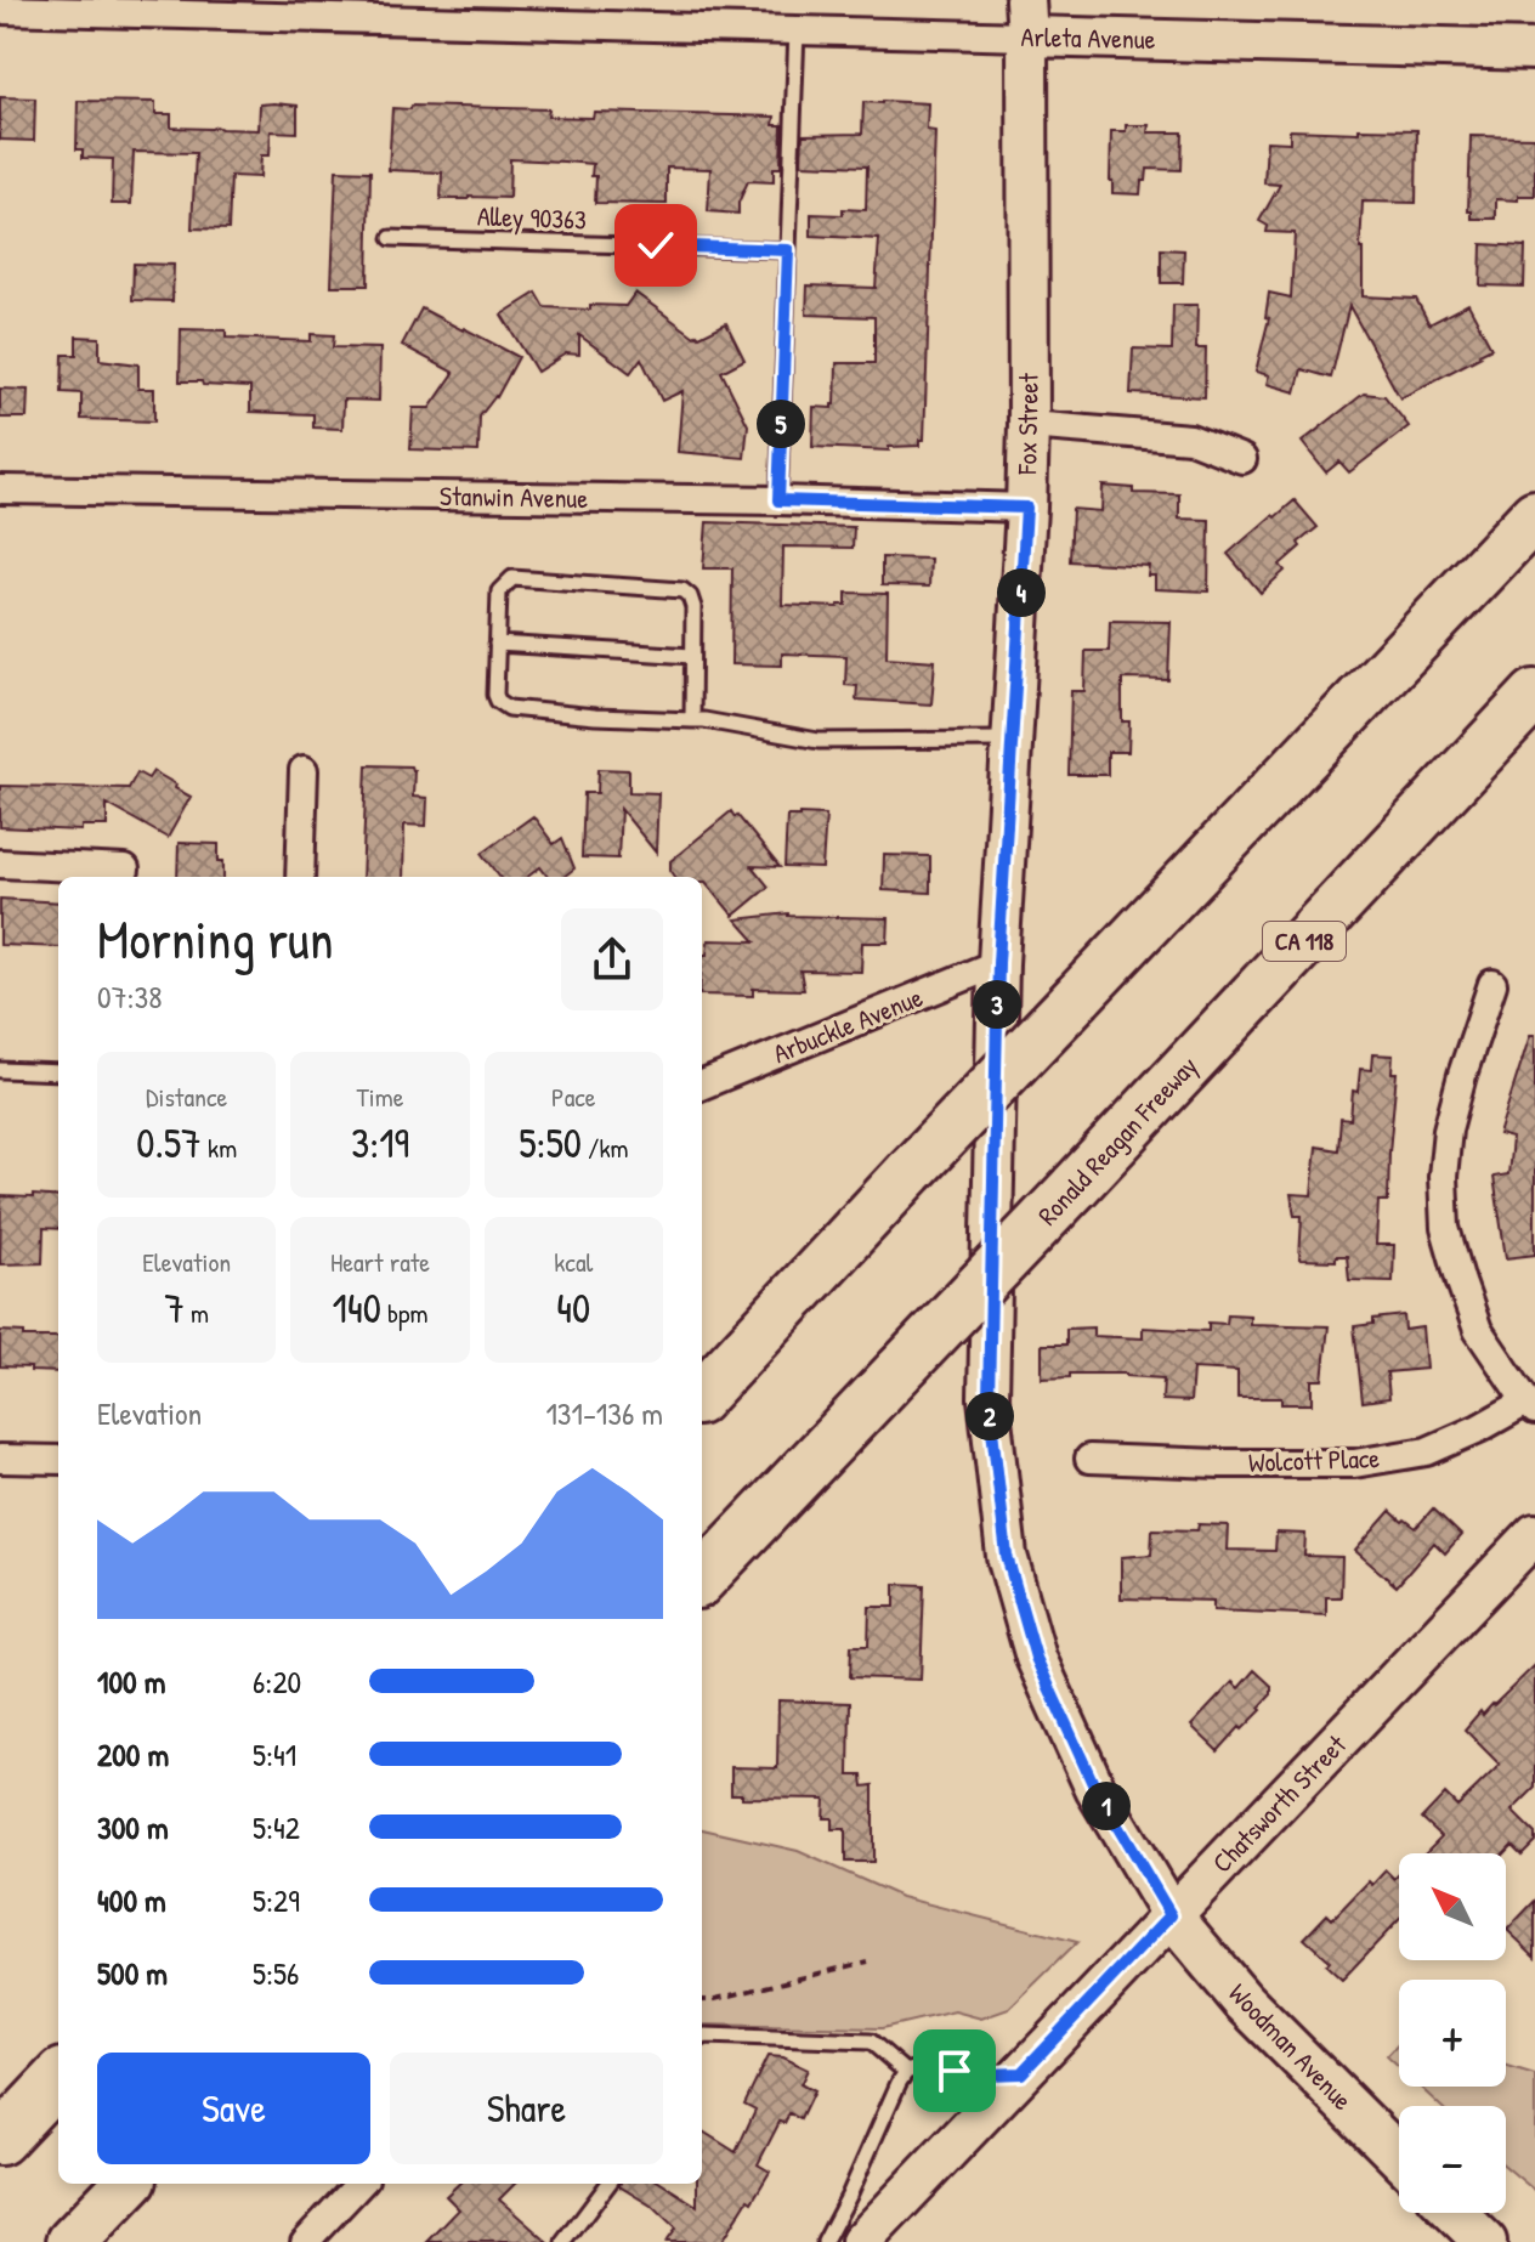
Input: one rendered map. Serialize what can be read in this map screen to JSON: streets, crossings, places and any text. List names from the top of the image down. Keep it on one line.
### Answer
{"streets":{"highway":["CA 118","Ronald Reagan Freeway"],"main road":["Arleta Avenue","Fox Street","Chatsworth Street","Woodman Avenue"],"street":["Stanwin Avenue","Arbuckle Avenue","Wolcott Place"],"lane":["Alley 90363"]},"crossings":[["Arleta Avenue","Fox Street"],["Fox Street","Stanwin Avenue"],["Fox Street","Arbuckle Avenue"],["Fox Street","Chatsworth Street"],["Fox Street","Woodman Avenue"],["Chatsworth Street","Woodman Avenue"]],"north":"top left","page":{"pins":["5","4","3","2","1"],"heading":["Morning run","07:38"],"stats":[["Distance","0.57 km"],["Time","3:19"],["Pace","5:50 /km"],["Elevation","7 m"],["Heart rate","140 bpm"],["kcal","40"]],"chart":["Elevation","131–136 m"],"list":[{"name":"100 m","note":"6:20"},{"name":"200 m","note":"5:41"},{"name":"300 m","note":"5:42"},{"name":"400 m","note":"5:29"},{"name":"500 m","note":"5:56"}],"map_buttons":["+","−"],"buttons":["Save","Share"]}}
